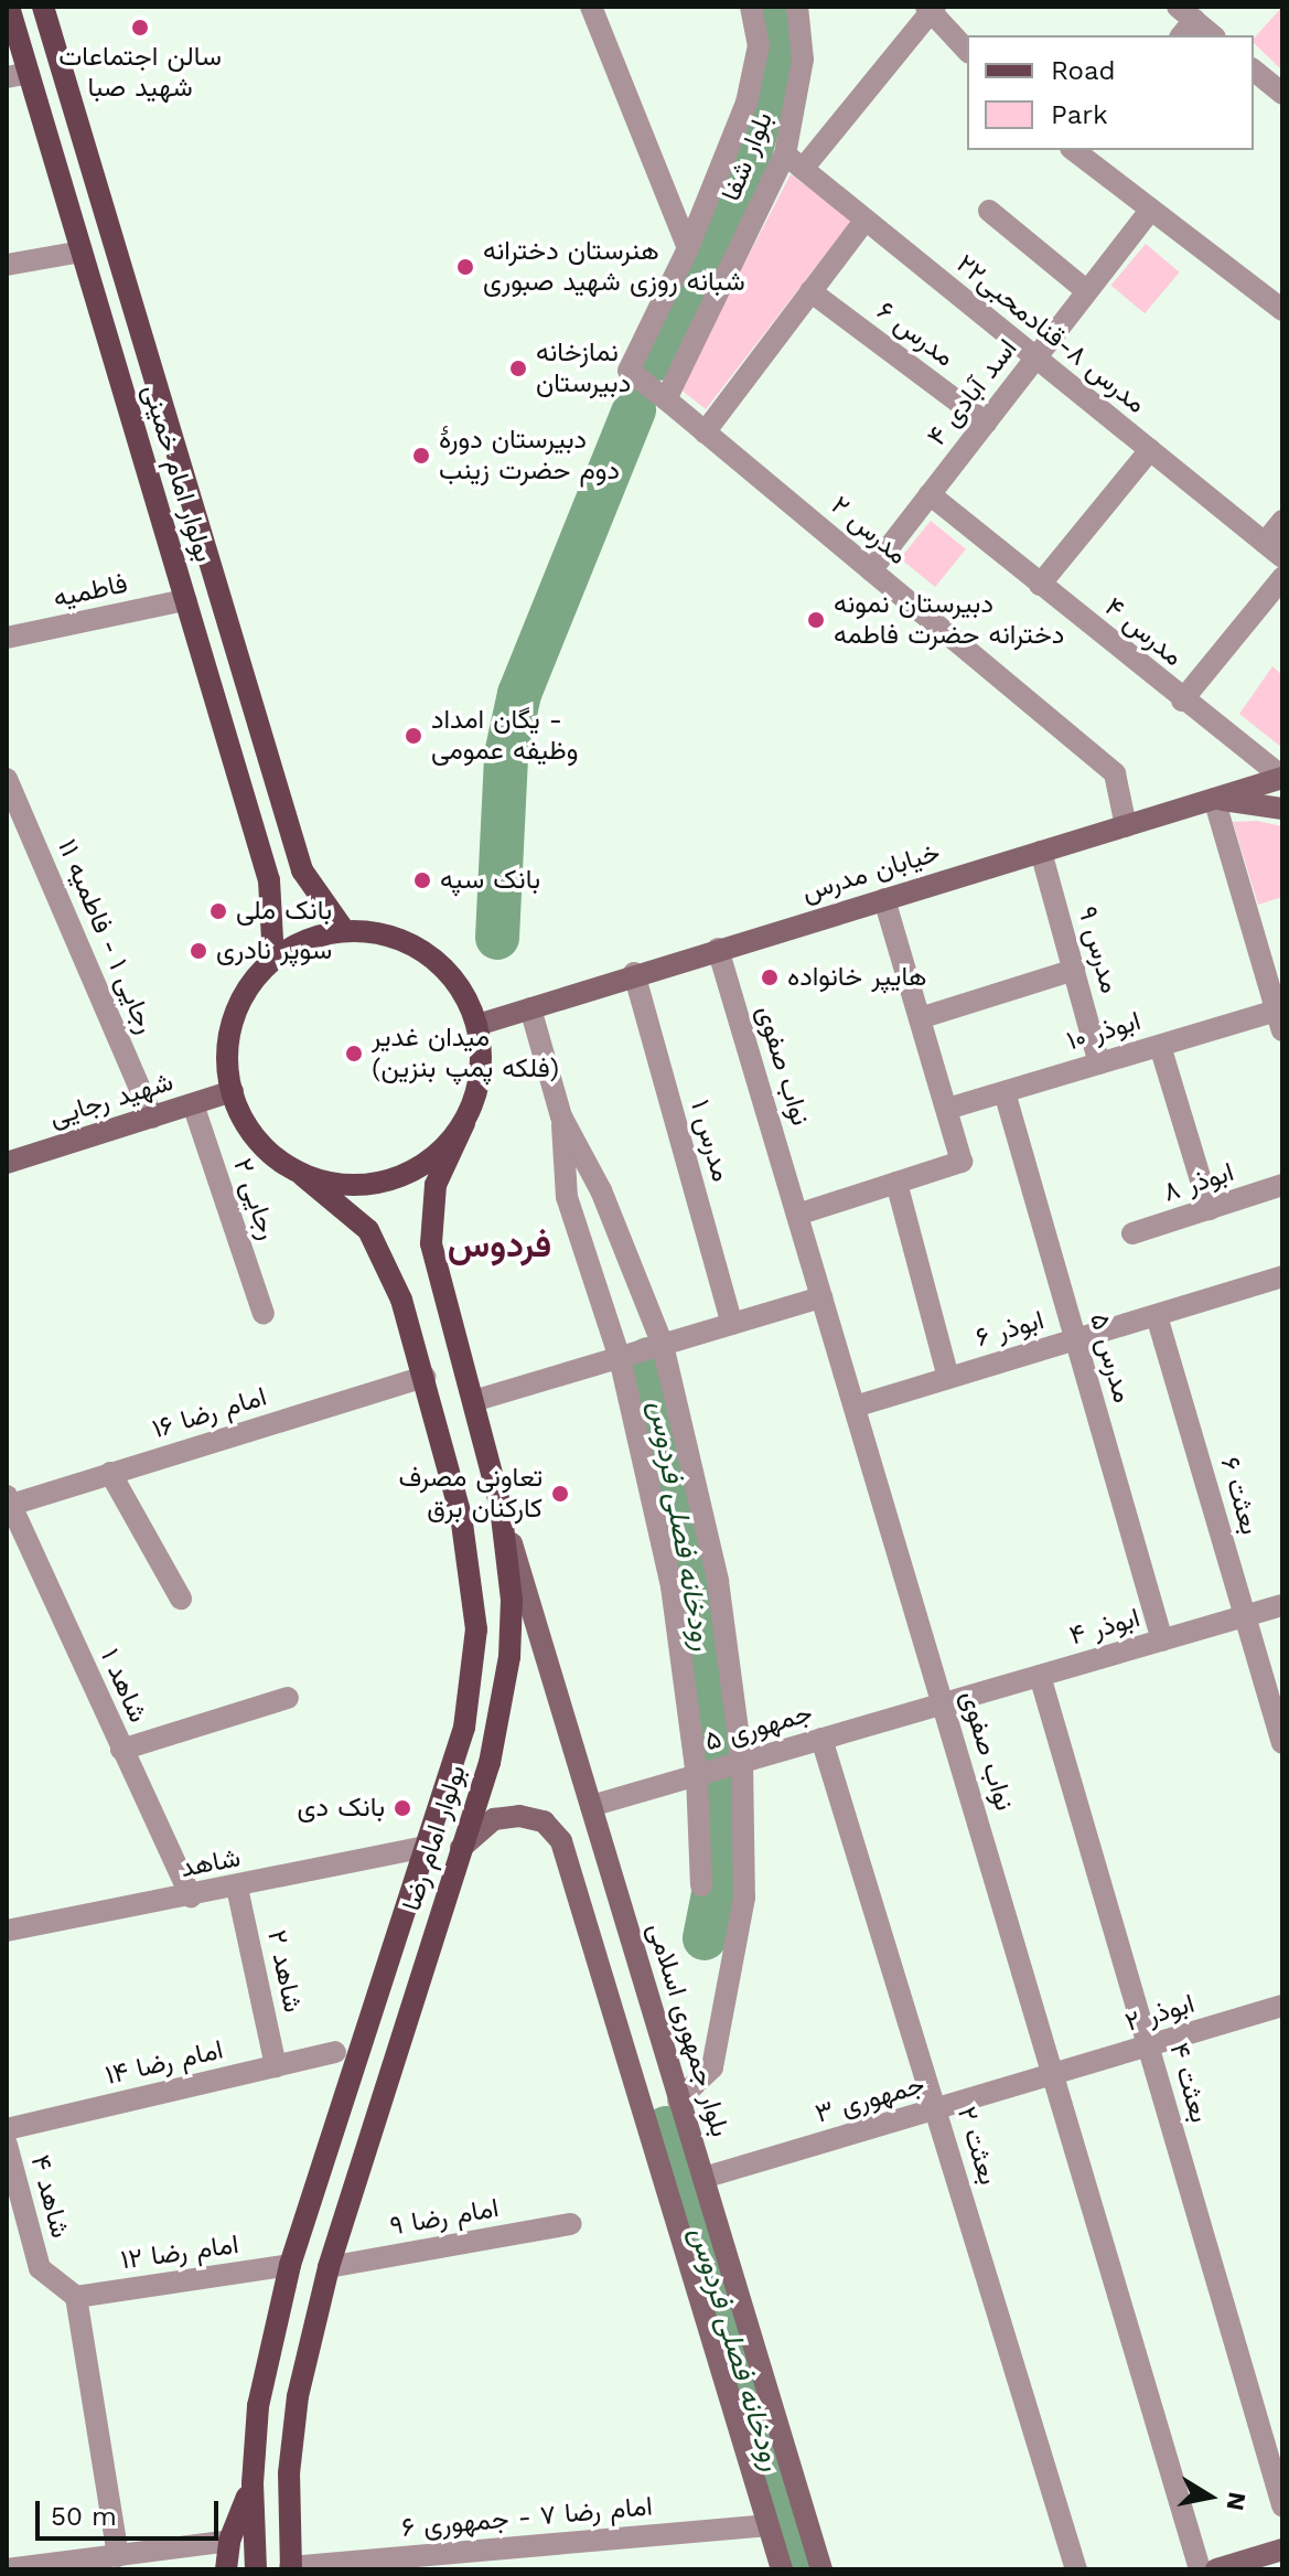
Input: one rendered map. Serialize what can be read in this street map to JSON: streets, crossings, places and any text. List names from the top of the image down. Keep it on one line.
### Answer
{"streets":{"main road":["بولوار امام خمینی","خیابان مدرس","شهید رجایی","بولوار امام رضا","بلوار جمهوری اسلامی"],"street":["بلوار شفا","مدرس ۶","مدرس ۸-قنادمحبی۲۲","اسد آبادی ۴","مدرس ۲","فاطمیه","مدرس ۴","رجایی ۱ - فاطمیه ۱۱","مدرس ۹","ابوذر ۱۰","نواب صفوی","مدرس ۱","ابوذر ۸","رجایی ۲","ابوذر ۶","مدرس ۵","امام رضا ۱۶","بعثت ۶","ابوذر ۴","شاهد ۱","جمهوری ۵","شاهد","شاهد ۲","ابوذر ۲","امام رضا ۱۴","بعثت ۴","جمهوری ۳","بعثت ۲","شاهد ۴","امام رضا ۹","امام رضا ۱۲","امام رضا ۷ - جمهوری ۶"]},"crossings":[["بلوار شفا","مدرس ۸-قنادمحبی۲۲"],["بلوار شفا","مدرس ۲"],["مدرس ۶","اسد آبادی ۴"],["مدرس ۸-قنادمحبی۲۲","اسد آبادی ۴"],["اسد آبادی ۴","مدرس ۲"],["اسد آبادی ۴","مدرس ۴"],["بولوار امام خمینی","فاطمیه"],["بولوار امام خمینی","خیابان مدرس"],["بولوار امام خمینی","شهید رجایی"],["بولوار امام خمینی","بولوار امام رضا"],["مدرس ۲","خیابان مدرس"],["مدرس ۴","خیابان مدرس"],["خیابان مدرس","مدرس ۹"],["خیابان مدرس","نواب صفوی"],["خیابان مدرس","شهید رجایی"],["خیابان مدرس","مدرس ۱"],["خیابان مدرس","بولوار امام رضا"],["رجایی ۱ - فاطمیه ۱۱","شهید رجایی"],["مدرس ۹","ابوذر ۱۰"],["ابوذر ۱۰","مدرس ۵"],["نواب صفوی","ابوذر ۶"],["نواب صفوی","ابوذر ۴"],["نواب صفوی","جمهوری ۵"],["نواب صفوی","ابوذر ۲"],["نواب صفوی","جمهوری ۳"],["شهید رجایی","رجایی ۲"],["شهید رجایی","بولوار امام رضا"],["ابوذر ۶","مدرس ۵"],["ابوذر ۶","بعثت ۶"],["مدرس ۵","ابوذر ۴"],["امام رضا ۱۶","شاهد ۱"],["امام رضا ۱۶","بولوار امام رضا"],["بعثت ۶","ابوذر ۴"],["ابوذر ۴","جمهوری ۵"],["ابوذر ۴","بعثت ۴"],["شاهد ۱","شاهد"],["جمهوری ۵","بلوار جمهوری اسلامی"],["جمهوری ۵","بعثت ۲"],["بولوار امام رضا","شاهد"],["بولوار امام رضا","بلوار جمهوری اسلامی"],["بولوار امام رضا","امام رضا ۹"],["بولوار امام رضا","امام رضا ۱۲"],["بولوار امام رضا","امام رضا ۷ - جمهوری ۶"],["شاهد","شاهد ۲"],["شاهد ۲","امام رضا ۱۴"],["ابوذر ۲","بعثت ۴"],["ابوذر ۲","جمهوری ۳"],["بلوار جمهوری اسلامی","جمهوری ۳"],["جمهوری ۳","بعثت ۲"],["شاهد ۴","امام رضا ۱۲"]],"districts":["فردوس"],"water":["رودخانه فصلی فردوس"],"places":["سالن اجتماعات شهید صبا","هنرستان دخترانه شبانه روزی شهید صبوری","نمازخانه دبیرستان","دبیرستان دورهٔ دوم حضرت زینب","دبیرستان نمونه دخترانه حضرت فاطمه","یگان امداد - وظیفه عمومی","بانک سپه","بانک ملی","سوپر نادری","هایپر خانواده","میدان غدیر (فلکه پمپ بنزین)","تعاونی مصرف کارکنان برق","بانک دی"],"legend":["Road","Park"],"scale_bar":"50 m","north":"right"}
